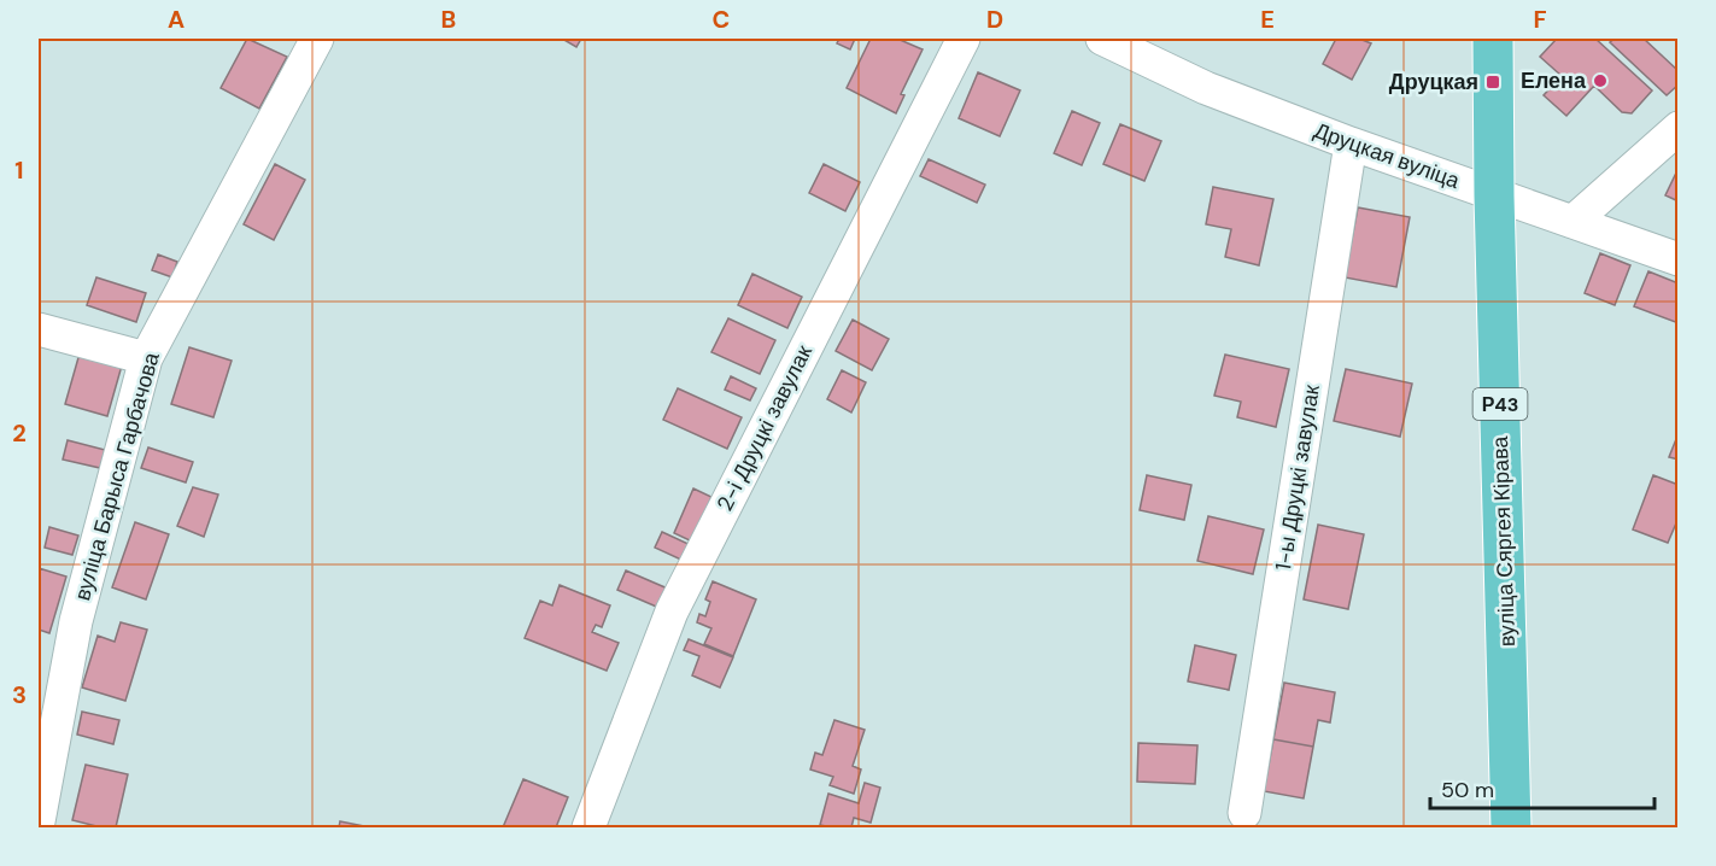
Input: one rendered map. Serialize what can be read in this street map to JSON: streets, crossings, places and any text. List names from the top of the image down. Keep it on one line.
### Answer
{"streets":{"main road":["Р43","вуліца Сяргея Кірава"],"street":["Друцкая вуліца","2-і Друцкі завулак","вуліца Барыса Гарбачова","1-ы Друцкі завулак"]},"crossings":[["Друцкая вуліца","1-ы Друцкі завулак"],["Друцкая вуліца","вуліца Сяргея Кірава"]],"places":{"other":["Елена"],"transit":["Друцкая"]},"scale_bar":"50 m","grid":{"columns":["A","B","C","D","E","F"],"rows":["1","2","3"]}}
